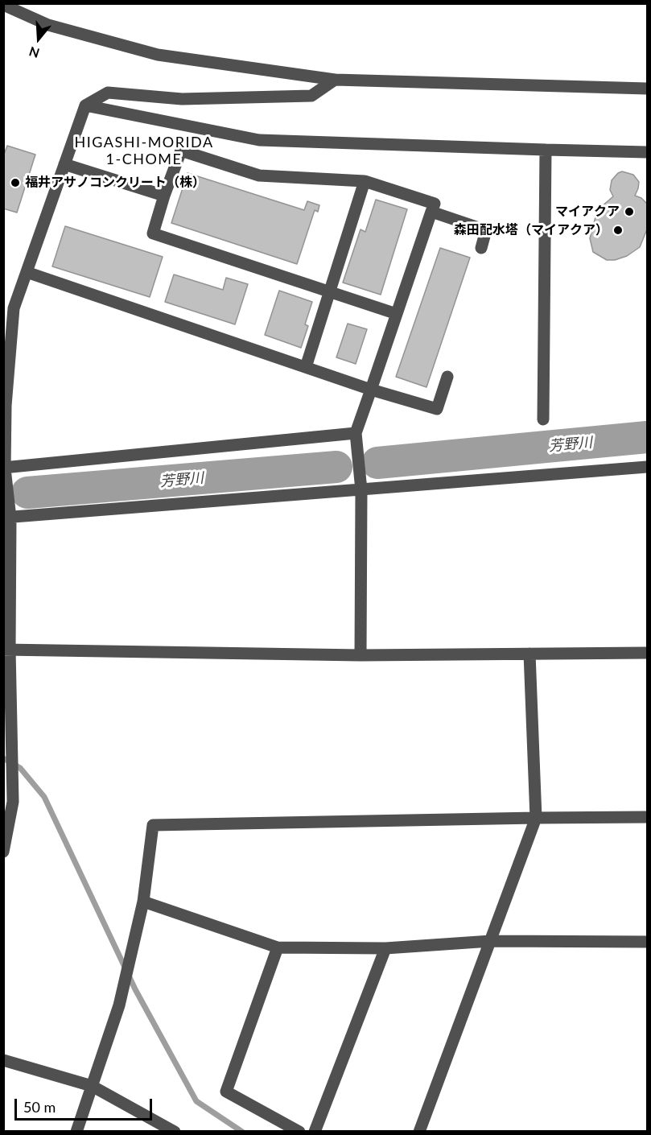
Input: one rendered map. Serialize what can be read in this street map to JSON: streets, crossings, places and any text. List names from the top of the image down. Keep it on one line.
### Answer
{"districts":["HIGASHI-MORIDA 1-CHOME"],"water":["芳野川"],"places":["福井アサノコンクリート（株）","マイアクア","森田配水塔（マイアクア）"],"scale_bar":"50 m","north":"bottom"}
